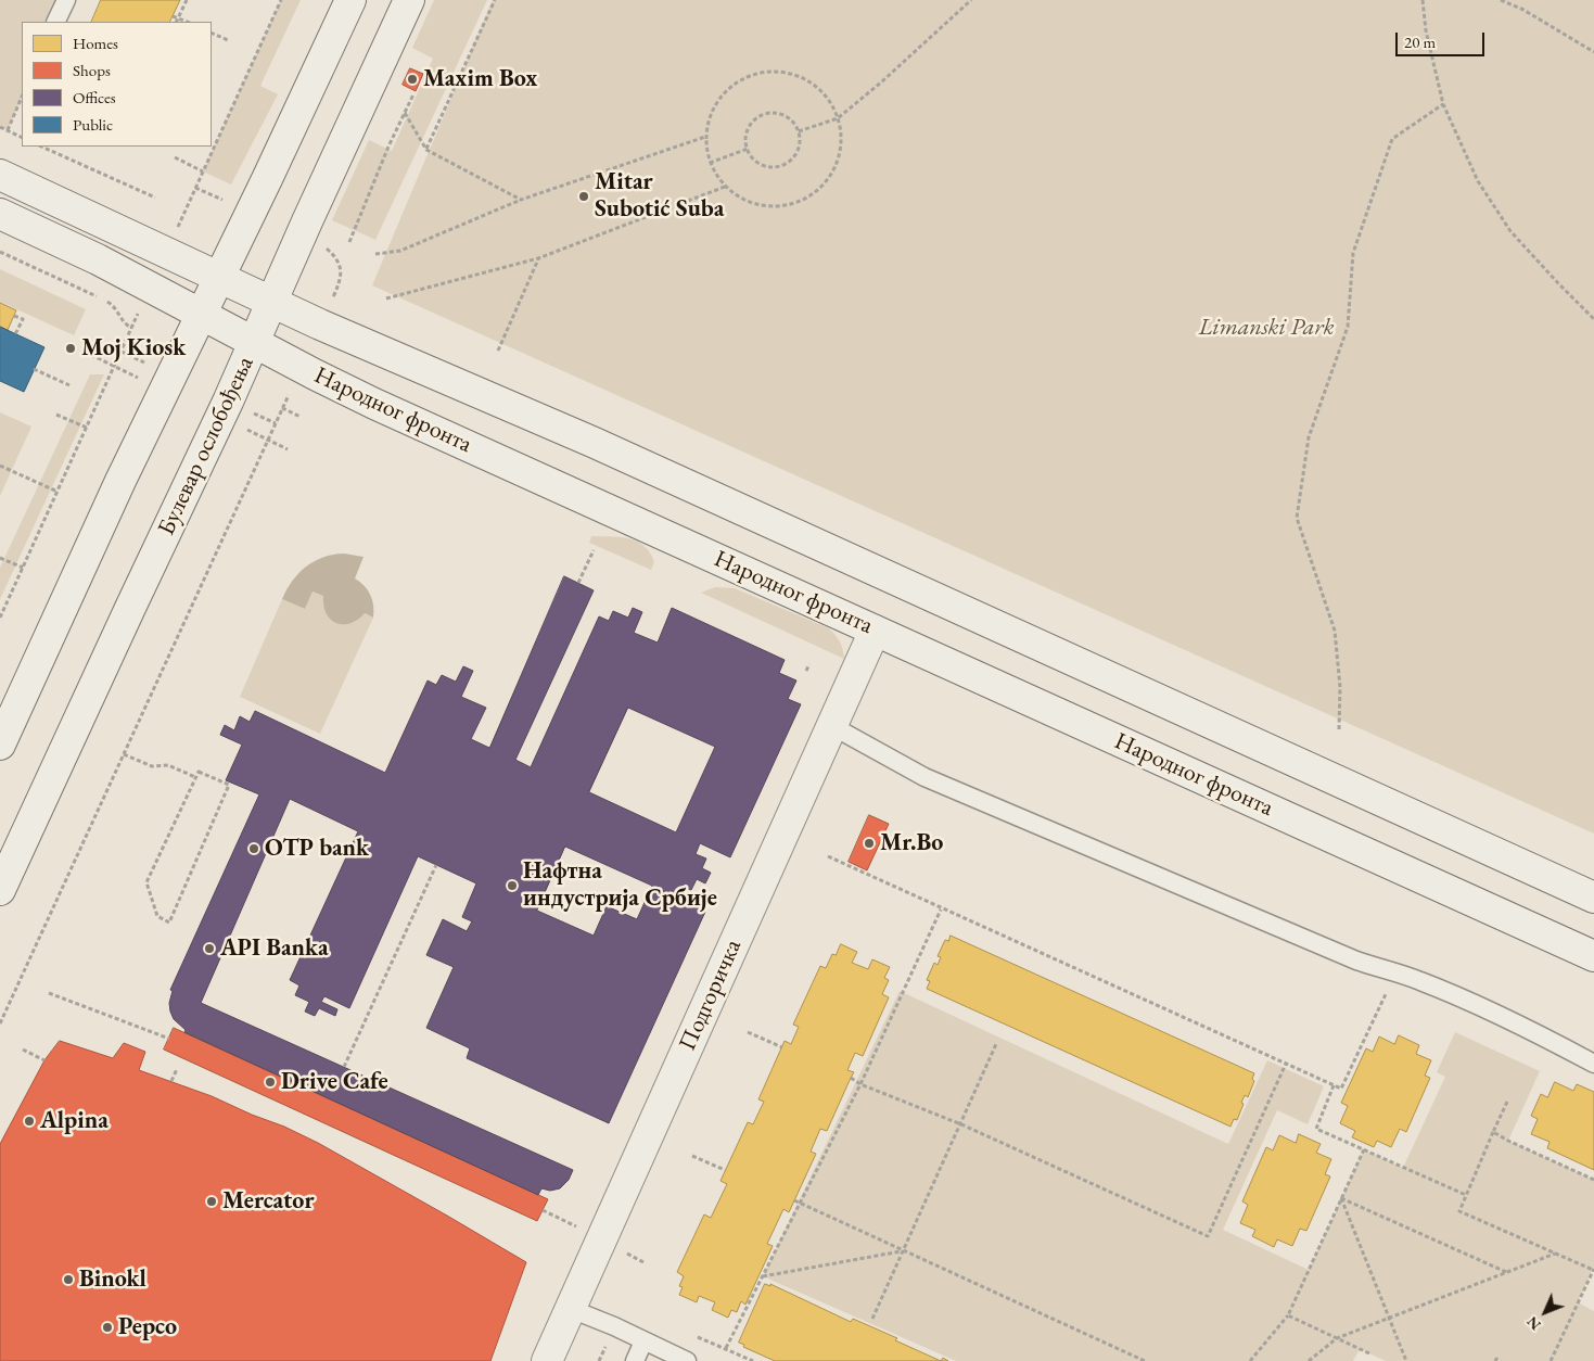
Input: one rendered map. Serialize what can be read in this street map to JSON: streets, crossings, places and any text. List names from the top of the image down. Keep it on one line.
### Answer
{"streets":{"street":["Народног фронта","Булевар ослобођења","Подгоричка"]},"crossings":[["Народног фронта","Булевар ослобођења"],["Народног фронта","Подгоричка"]],"parks":["Limanski Park"],"places":["Maxim Box","Mitar Subotić Suba","Moj Kiosk","Mr.Bo","OTP bank","Нафтна индустрија Србије","API Banka","Drive Cafe","Alpina","Mercator","Binokl","Pepco"],"legend":["Homes","Shops","Offices","Public"],"scale_bar":"20 m","north":"bottom left"}
